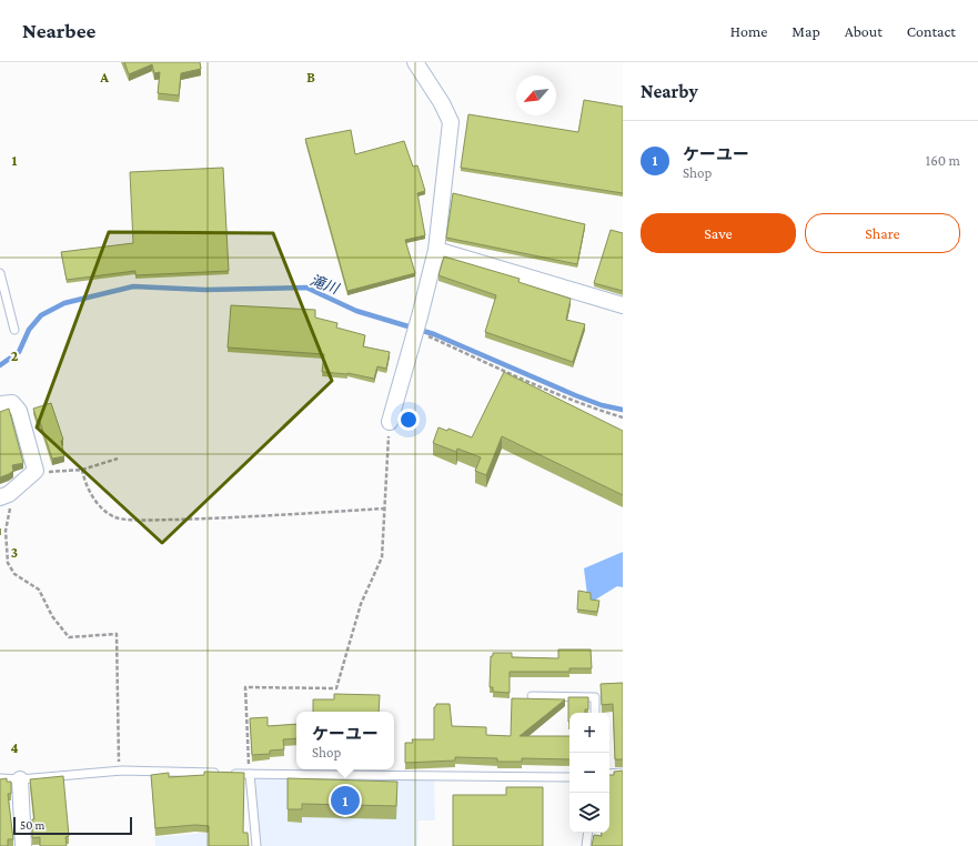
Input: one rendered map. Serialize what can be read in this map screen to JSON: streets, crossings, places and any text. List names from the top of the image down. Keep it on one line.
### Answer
{"water":["滝川"],"scale_bar":"50 m","north":"bottom left","page":{"header":"Nearbee","nav":["Home","Map","About","Contact"],"heading":"Nearby","list":[{"mark":"1","name":"ケーユー","note":"Shop","value":"160 m"}],"buttons":["Save","Share"],"popup":["ケーユー","Shop"],"map_buttons":["+","−"],"pins":"1","scale":"50 m"},"grid":{"columns":["A","B"],"rows":["1","2","3","4"]}}
